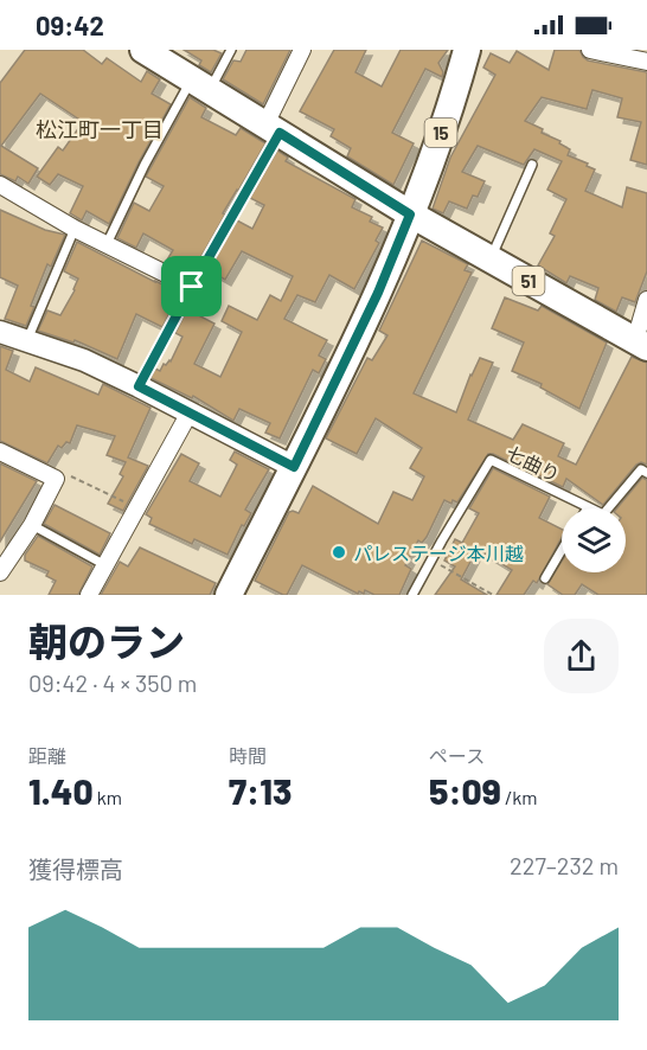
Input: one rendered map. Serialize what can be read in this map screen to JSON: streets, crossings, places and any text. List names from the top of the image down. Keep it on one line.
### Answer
{"streets":{"main road":["15","51"],"lane":["七曲り"]},"crossings":[["15","51"]],"districts":["松江町一丁目"],"places":["パレステージ本川越"],"page":{"status":"09:42","heading":["朝のラン","09:42 · 4 × 350 m"],"stats":[["距離","1.40 km"],["時間","7:13"],["ペース","5:09 /km"]],"chart":["獲得標高","227–232 m"]}}
